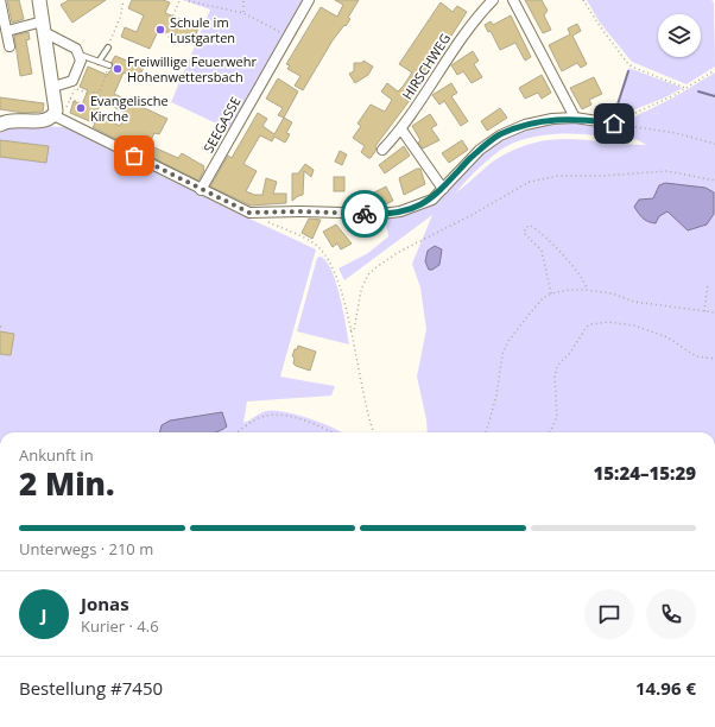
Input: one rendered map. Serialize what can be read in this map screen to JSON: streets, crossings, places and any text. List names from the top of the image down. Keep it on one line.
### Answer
{"streets":{"street":["HIRSCHWEG","SEEGASSE"]},"places":["Schule im Lustgarten","Freiwillige Feuerwehr Hohenwettersbach","Evangelische Kirche"],"page":{"heading":["2 Min.","Ankunft in","15:24–15:29"],"panel":["Jonas","Kurier · 4.6","Bestellung #7450","14.96 €"],"bar":"Unterwegs · 210 m","round":"J"}}
